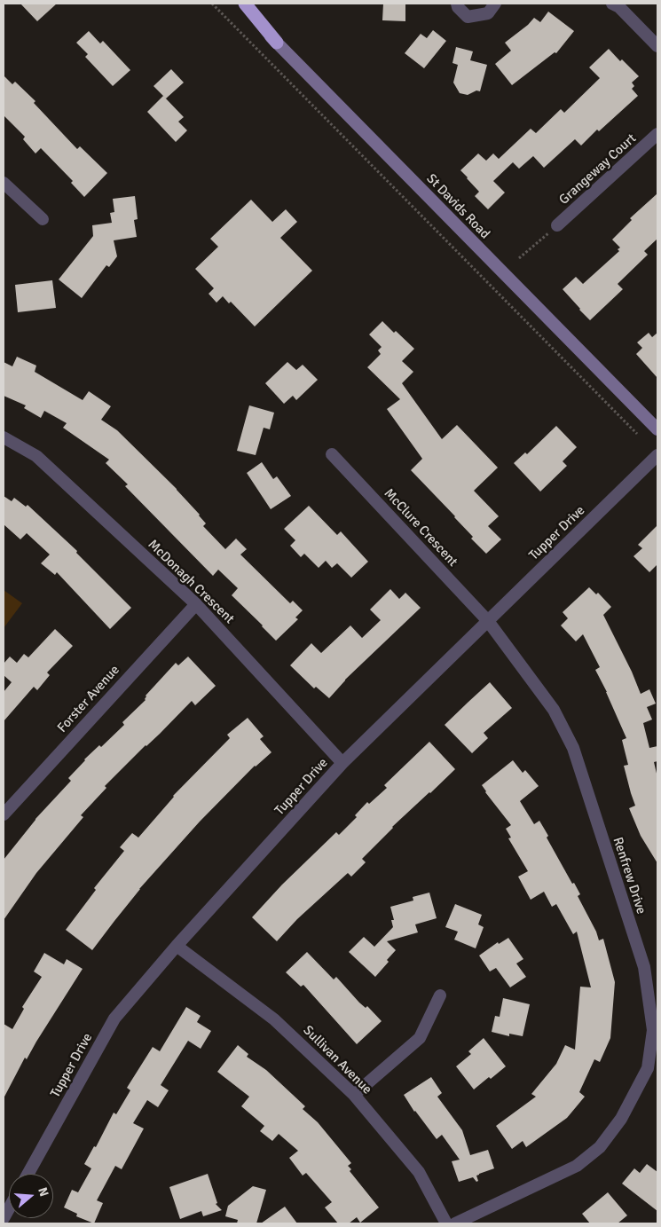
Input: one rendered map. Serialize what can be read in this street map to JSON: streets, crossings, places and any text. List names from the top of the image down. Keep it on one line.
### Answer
{"streets":{"main road":["St Davids Road"],"street":["Grangeway Court","McClure Crescent","Tupper Drive","McDonagh Crescent","Forster Avenue","Renfrew Drive","Sullivan Avenue"]},"crossings":[["McClure Crescent","Tupper Drive"],["McClure Crescent","Renfrew Drive"],["Tupper Drive","McDonagh Crescent"],["Tupper Drive","Renfrew Drive"],["Tupper Drive","Sullivan Avenue"],["McDonagh Crescent","Forster Avenue"]],"north":"right"}
